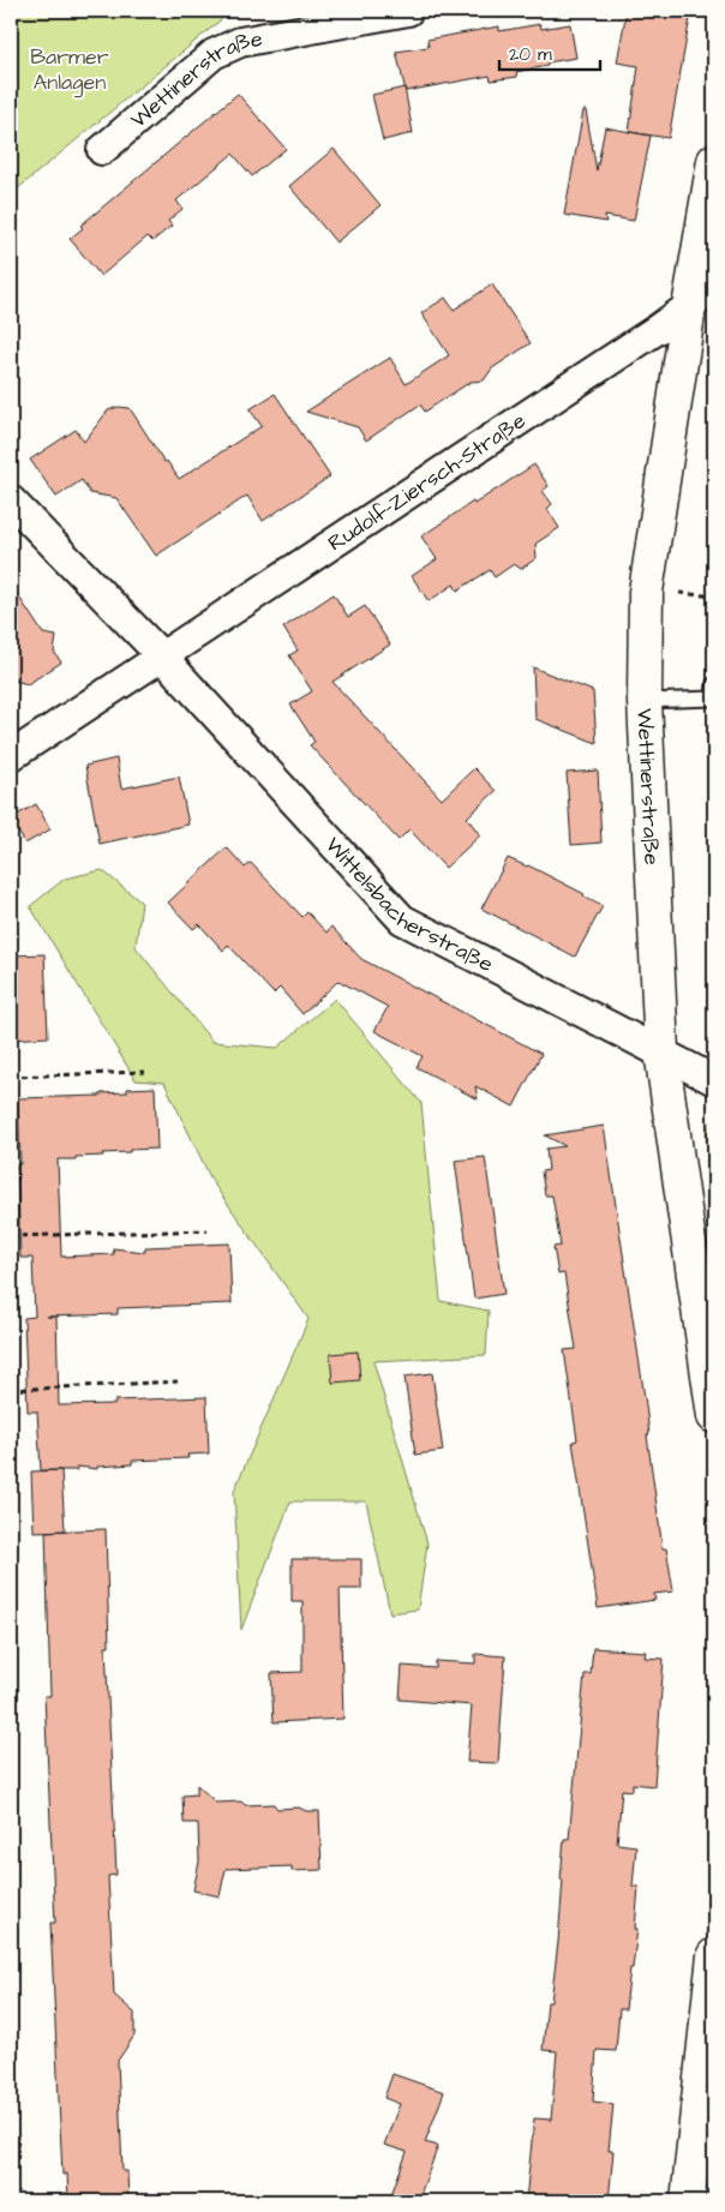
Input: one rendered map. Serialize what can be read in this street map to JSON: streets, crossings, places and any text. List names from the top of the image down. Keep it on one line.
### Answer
{"streets":{"street":["Wettinerstraße","Rudolf-Ziersch-Straße","Wittelsbacherstraße"]},"crossings":[["Wettinerstraße","Rudolf-Ziersch-Straße"],["Wettinerstraße","Wittelsbacherstraße"],["Rudolf-Ziersch-Straße","Wittelsbacherstraße"]],"parks":["Barmer Anlagen"],"scale_bar":"20 m"}
